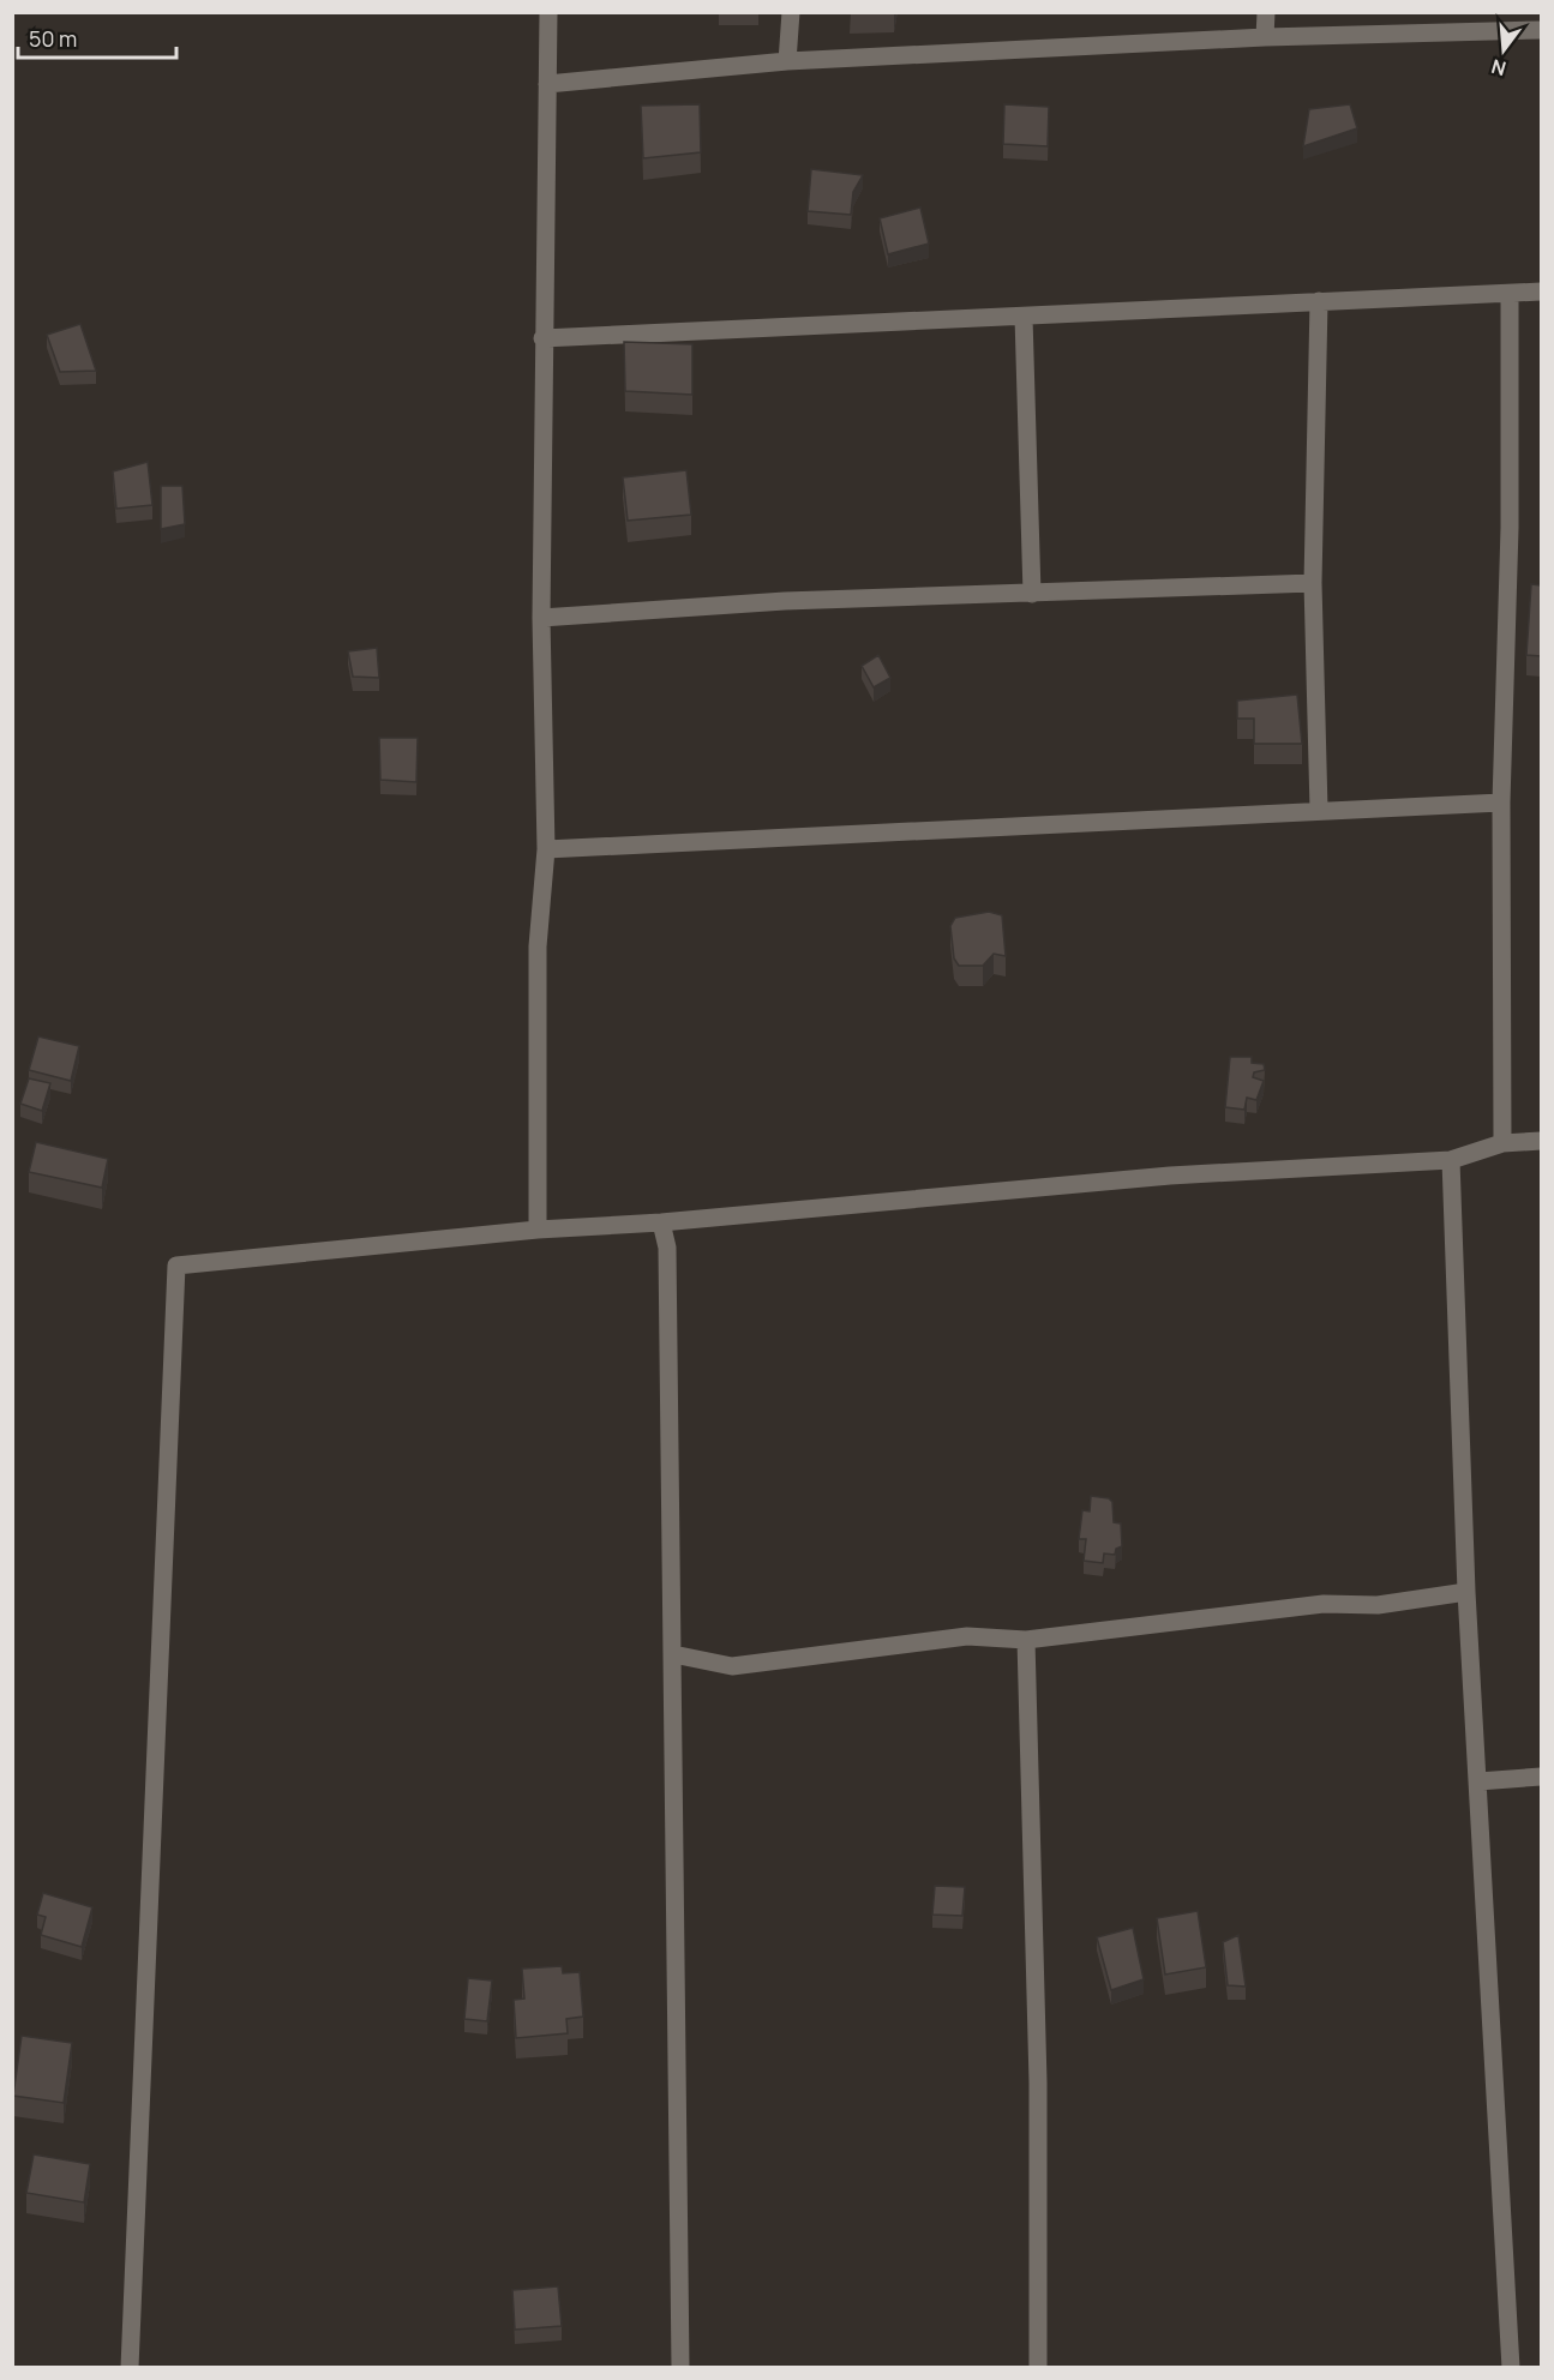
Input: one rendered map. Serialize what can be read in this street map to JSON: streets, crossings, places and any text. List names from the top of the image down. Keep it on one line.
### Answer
{"scale_bar":"50 m","north":"bottom"}
